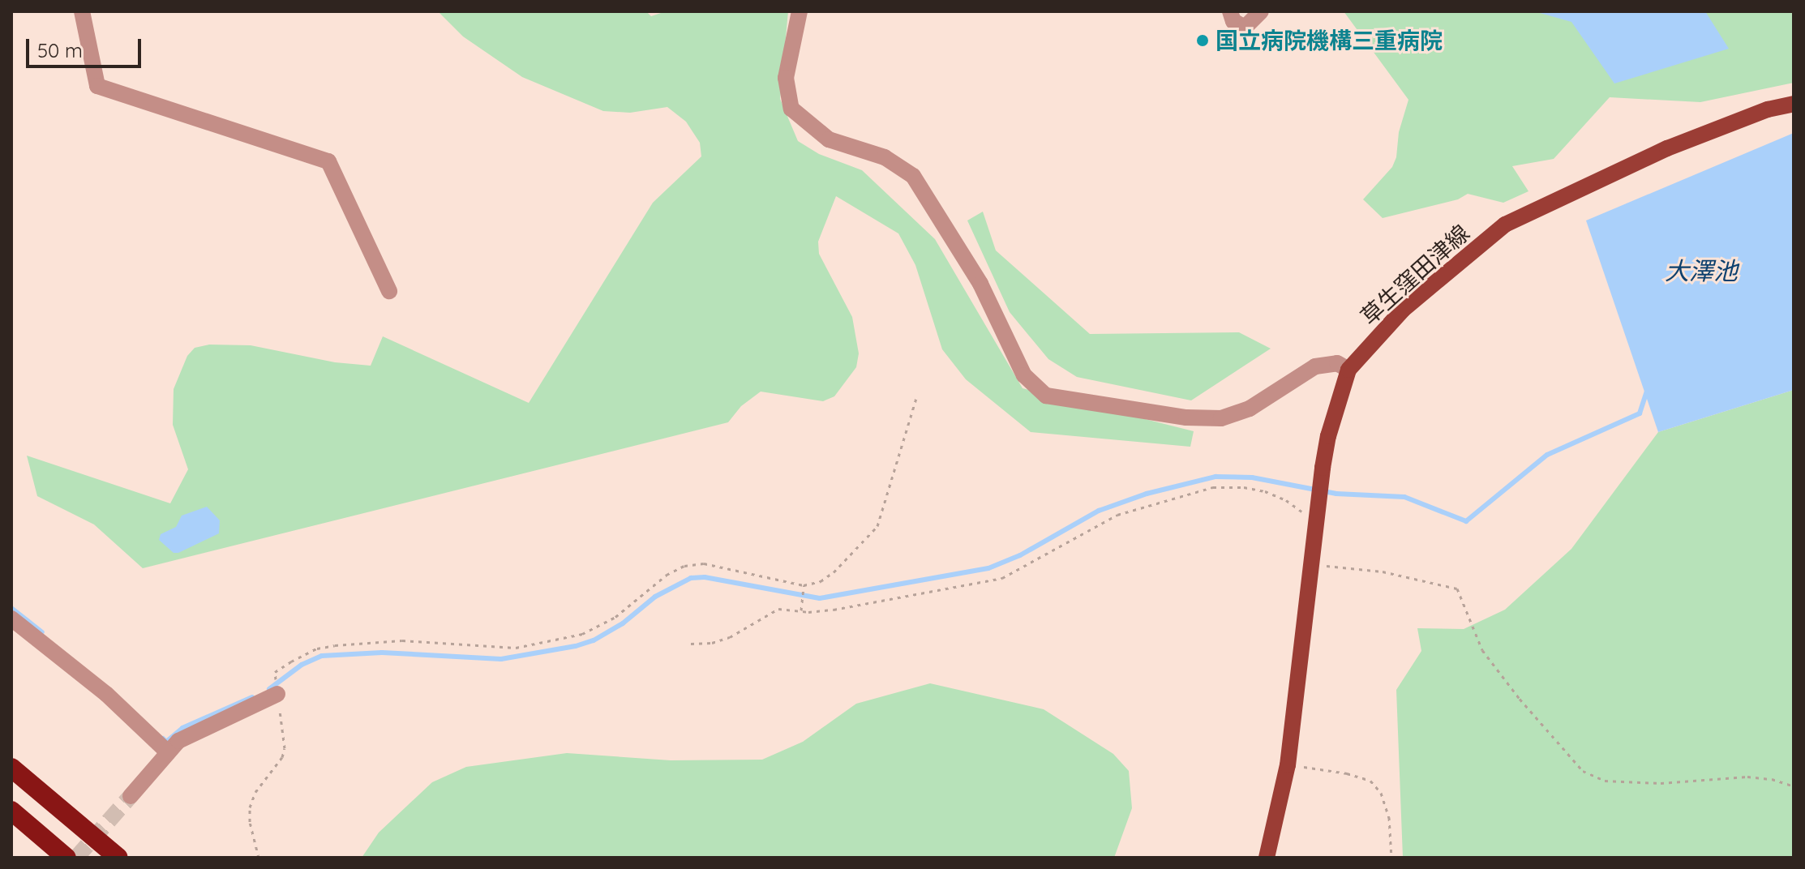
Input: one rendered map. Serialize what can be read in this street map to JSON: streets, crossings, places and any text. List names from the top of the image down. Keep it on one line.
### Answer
{"streets":{"main road":["草生窪田津線"]},"water":["大澤池"],"places":["国立病院機構三重病院"],"scale_bar":"50 m"}
